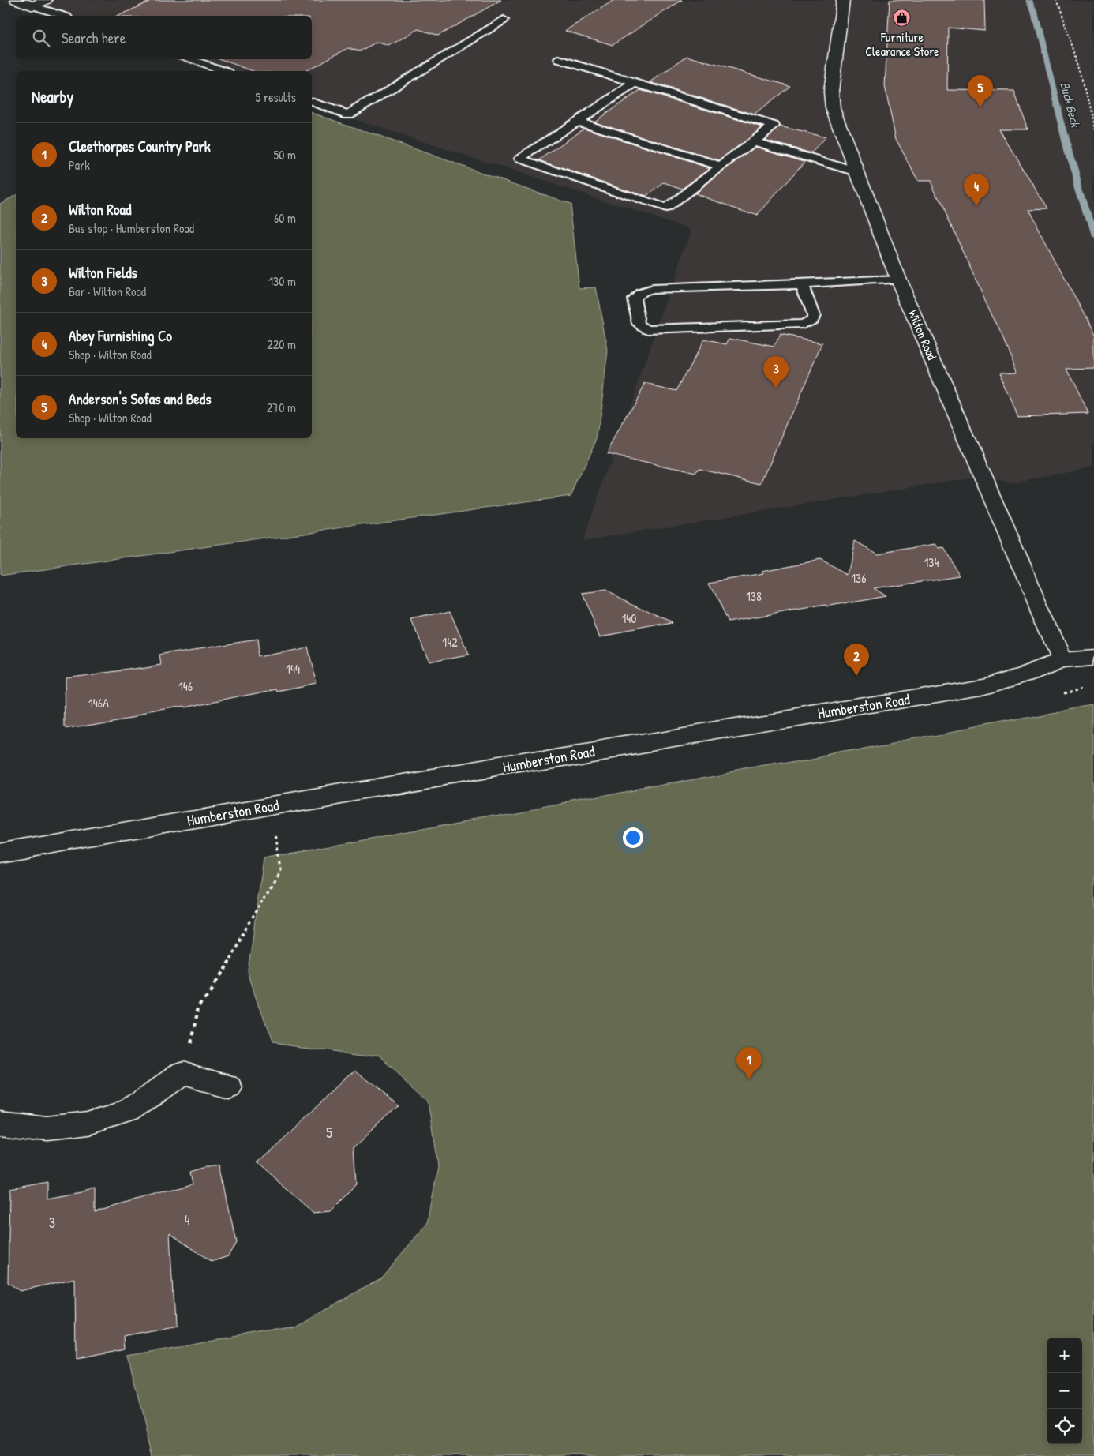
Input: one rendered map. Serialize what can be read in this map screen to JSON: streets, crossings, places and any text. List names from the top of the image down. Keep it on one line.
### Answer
{"streets":{"street":["Wilton Road","Humberston Road"]},"crossings":[["Wilton Road","Humberston Road"]],"water":["Buck Beck"],"places":{"shop":["Furniture Clearance Store"]},"house_numbers":["134","136","138","140","142","144","146","146A","5","4","3"],"page":{"search":"Search here","heading":["Nearby","5 results"],"pins":["5","4","3","2","1"],"list":[{"mark":"1","name":"Cleethorpes Country Park","note":"Park","value":"50 m"},{"mark":"2","name":"Wilton Road","note":"Bus stop · Humberston Road","value":"60 m"},{"mark":"3","name":"Wilton Fields","note":"Bar · Wilton Road","value":"130 m"},{"mark":"4","name":"Abey Furnishing Co","note":"Shop · Wilton Road","value":"220 m"},{"mark":"5","name":"Anderson's Sofas and Beds","note":"Shop · Wilton Road","value":"270 m"}],"map_buttons":["+","−"]}}
